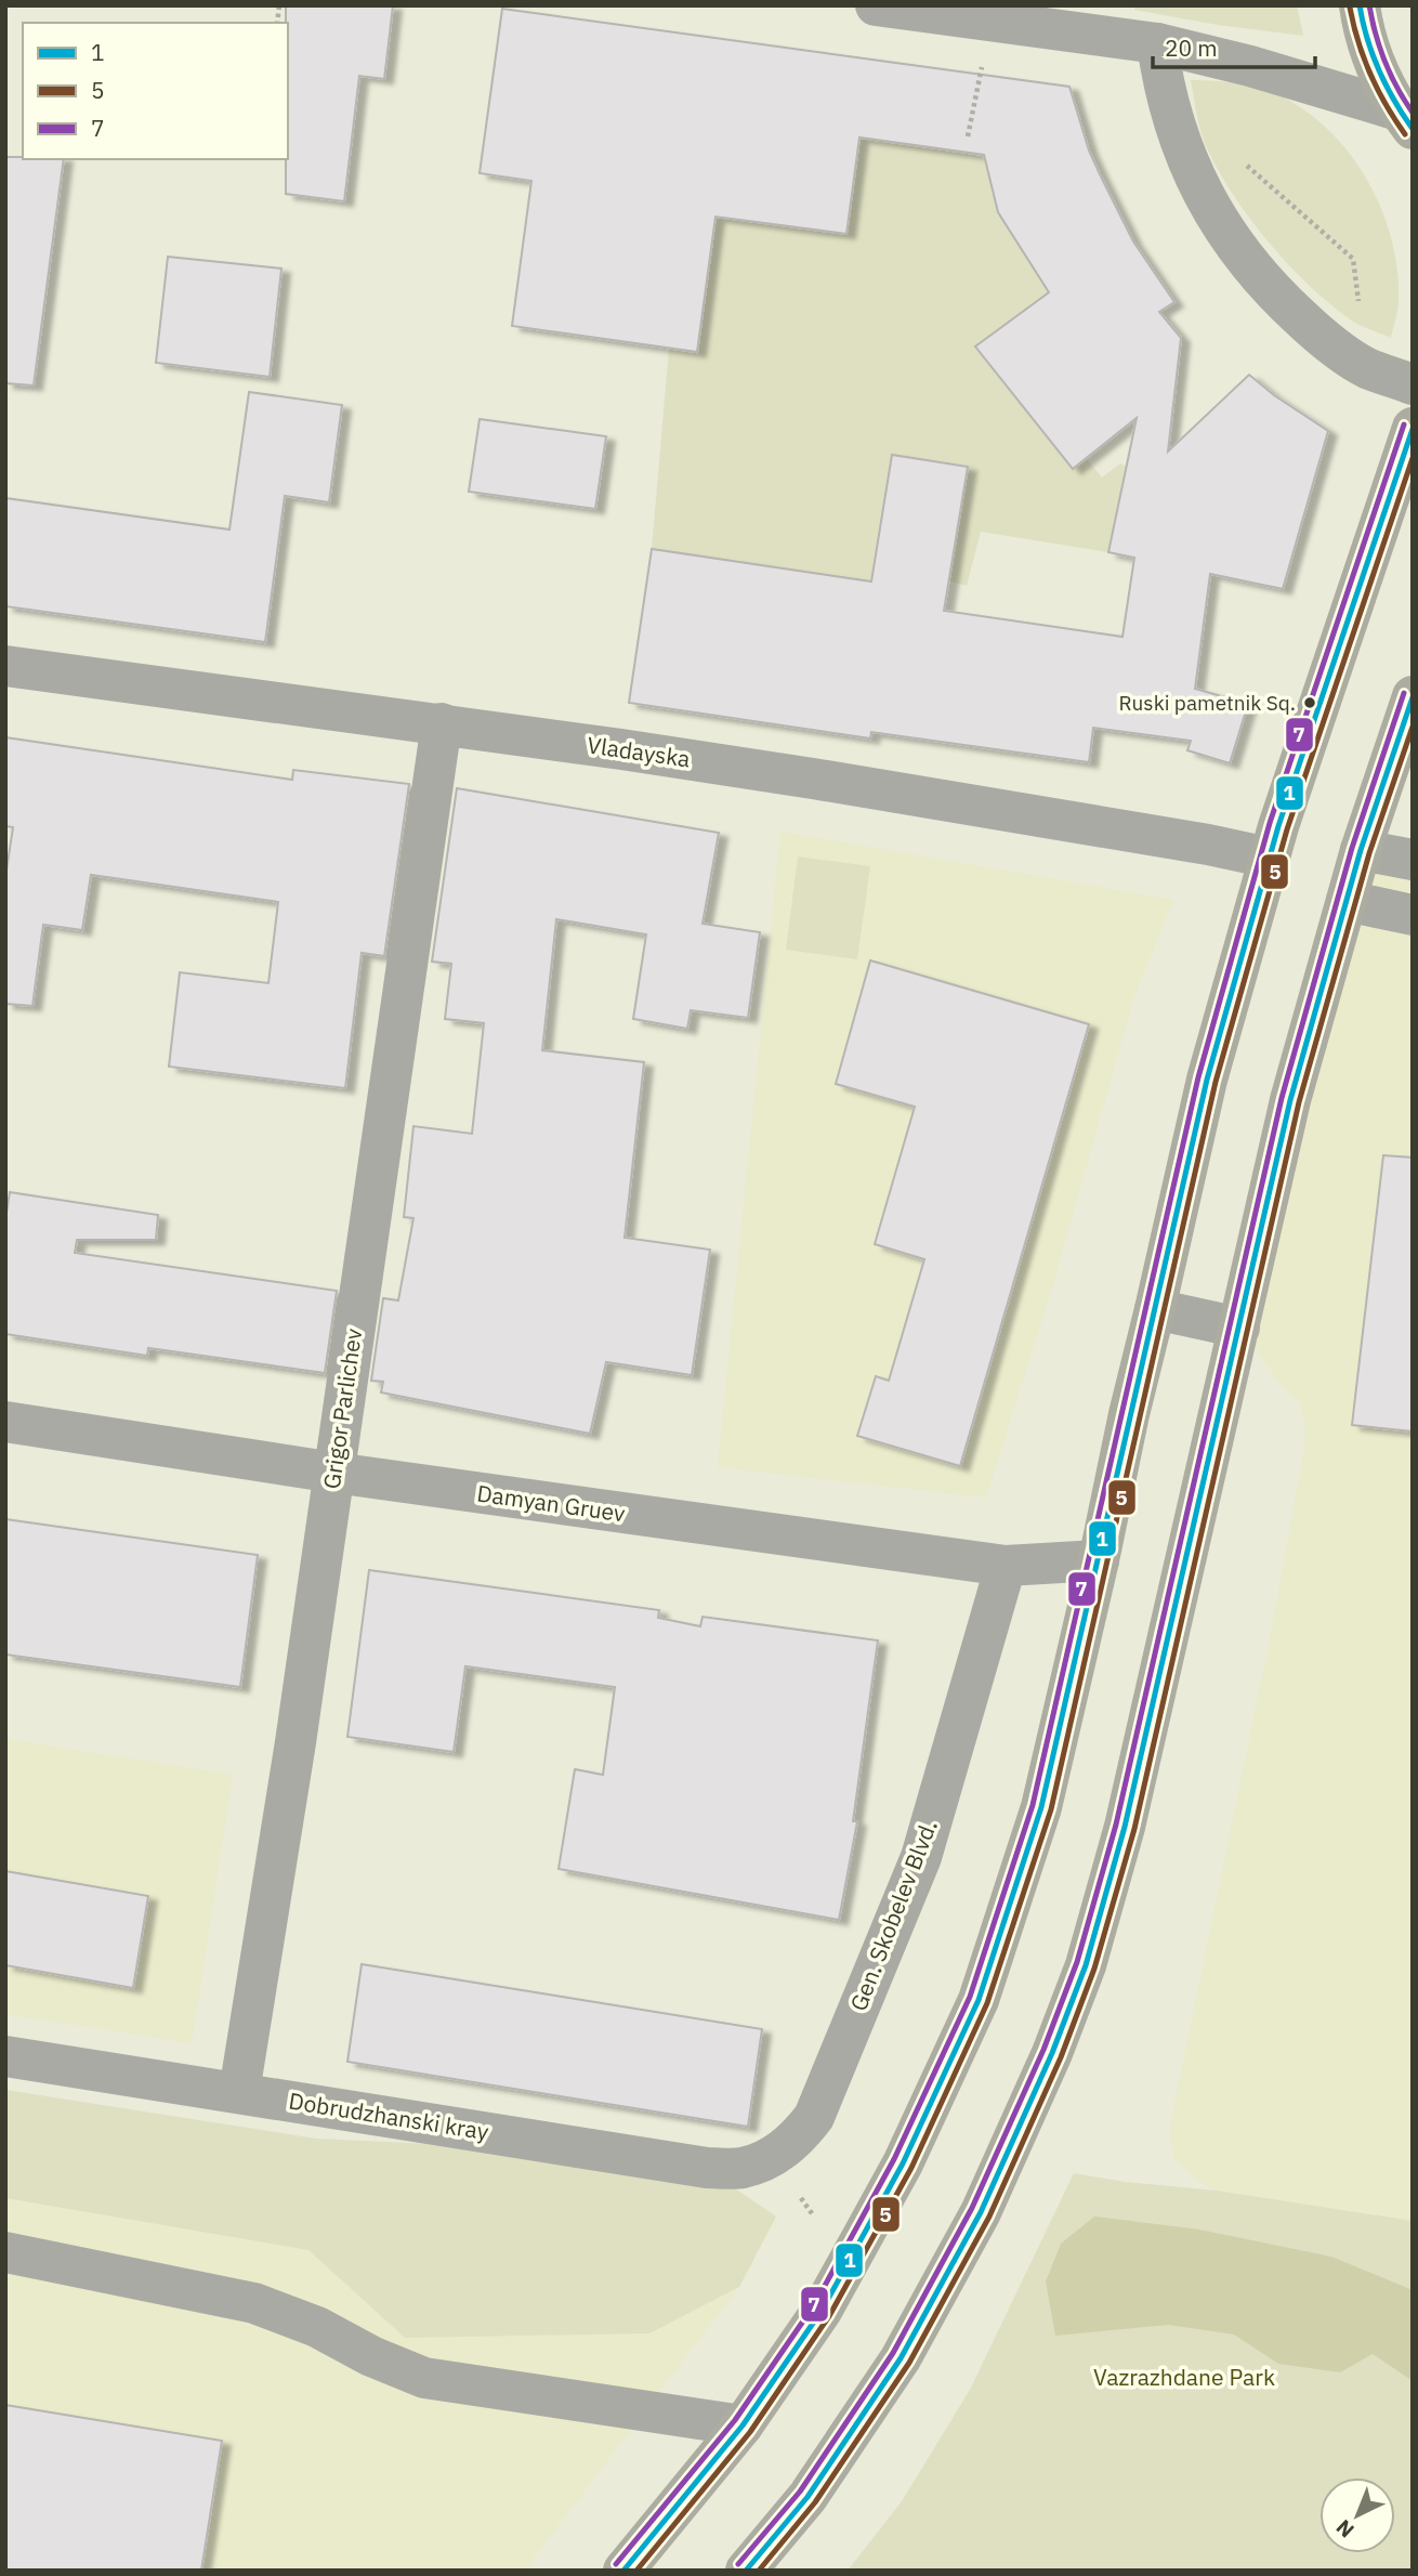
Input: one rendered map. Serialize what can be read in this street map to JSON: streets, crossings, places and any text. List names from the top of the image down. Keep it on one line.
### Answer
{"streets":{"street":["Vladayska","Grigor Parlichev","Damyan Gruev","Gen. Skobelev Blvd.","Dobrudzhanski kray"]},"crossings":[["Vladayska","Grigor Parlichev"],["Grigor Parlichev","Damyan Gruev"],["Grigor Parlichev","Dobrudzhanski kray"],["Damyan Gruev","Gen. Skobelev Blvd."],["Gen. Skobelev Blvd.","Dobrudzhanski kray"]],"parks":["Vazrazhdane Park"],"places":["Ruski pametnik Sq."],"lines":["transit line 1","transit line 7","transit line 5"],"legend":["1","5","7"],"scale_bar":"20 m","north":"bottom left"}
